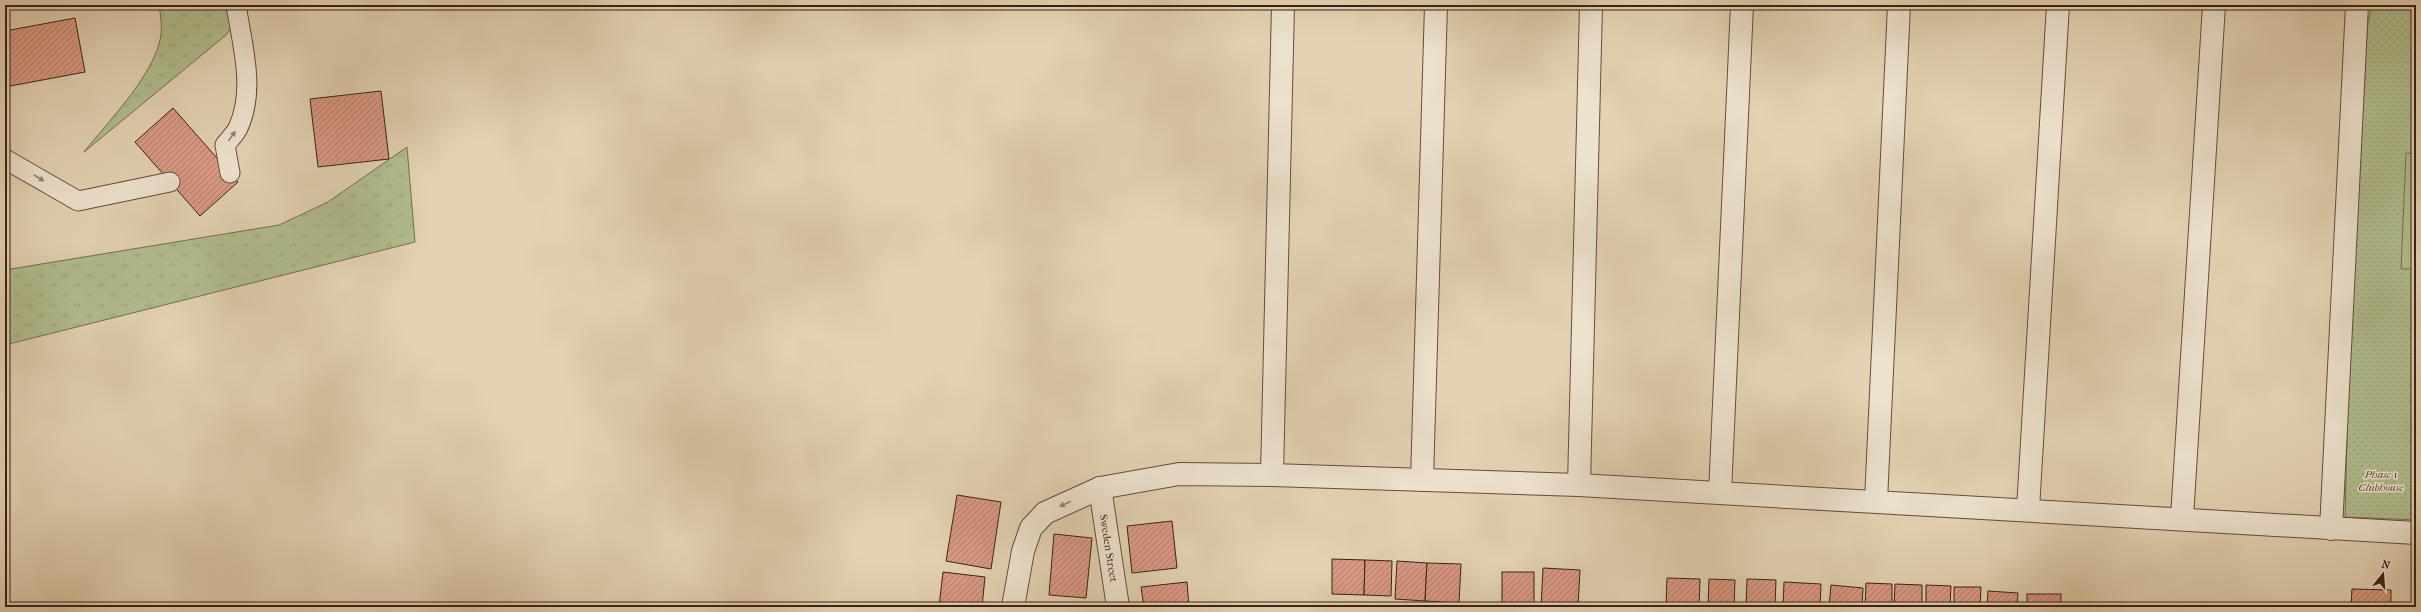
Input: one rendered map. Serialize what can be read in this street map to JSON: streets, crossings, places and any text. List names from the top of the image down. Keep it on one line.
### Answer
{"streets":{"street":["Sweden Street"]},"parks":["Phase 1 Clubhouse"],"north":"top"}
